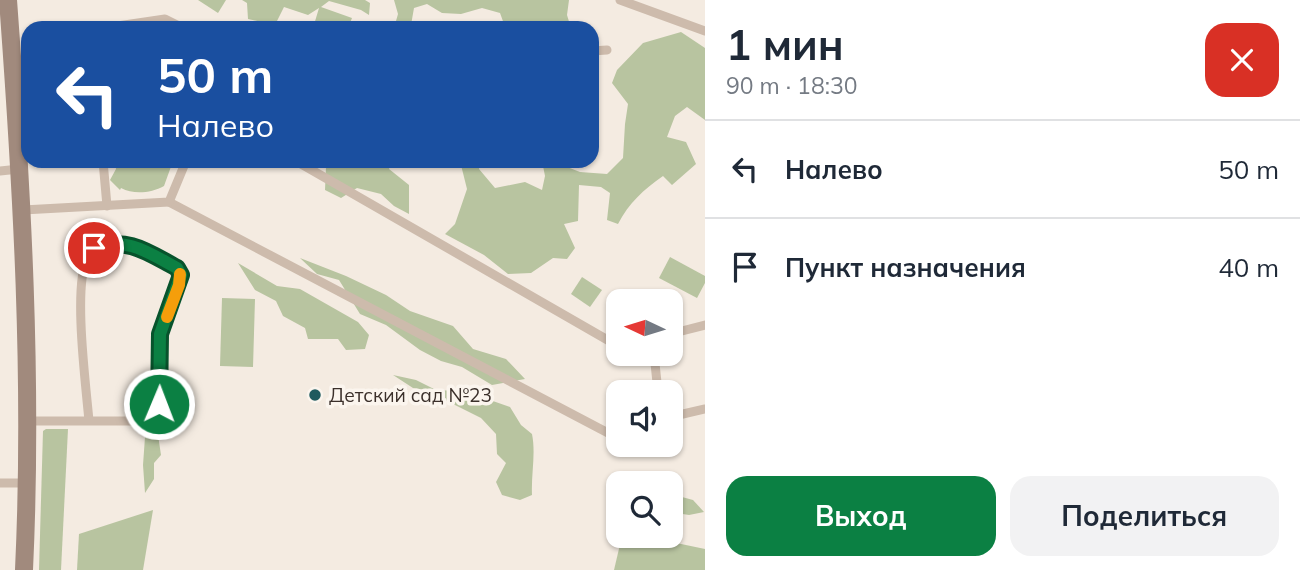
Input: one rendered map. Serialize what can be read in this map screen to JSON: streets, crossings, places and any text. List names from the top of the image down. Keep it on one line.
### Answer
{"places":["Детский сад №23"],"north":"left","page":{"heading":["1 мин","90 m · 18:30"],"turn":["50 m","Налево"],"list":[{"name":"Налево","value":"50 m"},{"name":"Пункт назначения","value":"40 m"}],"buttons":["Выход","Поделиться"]}}
